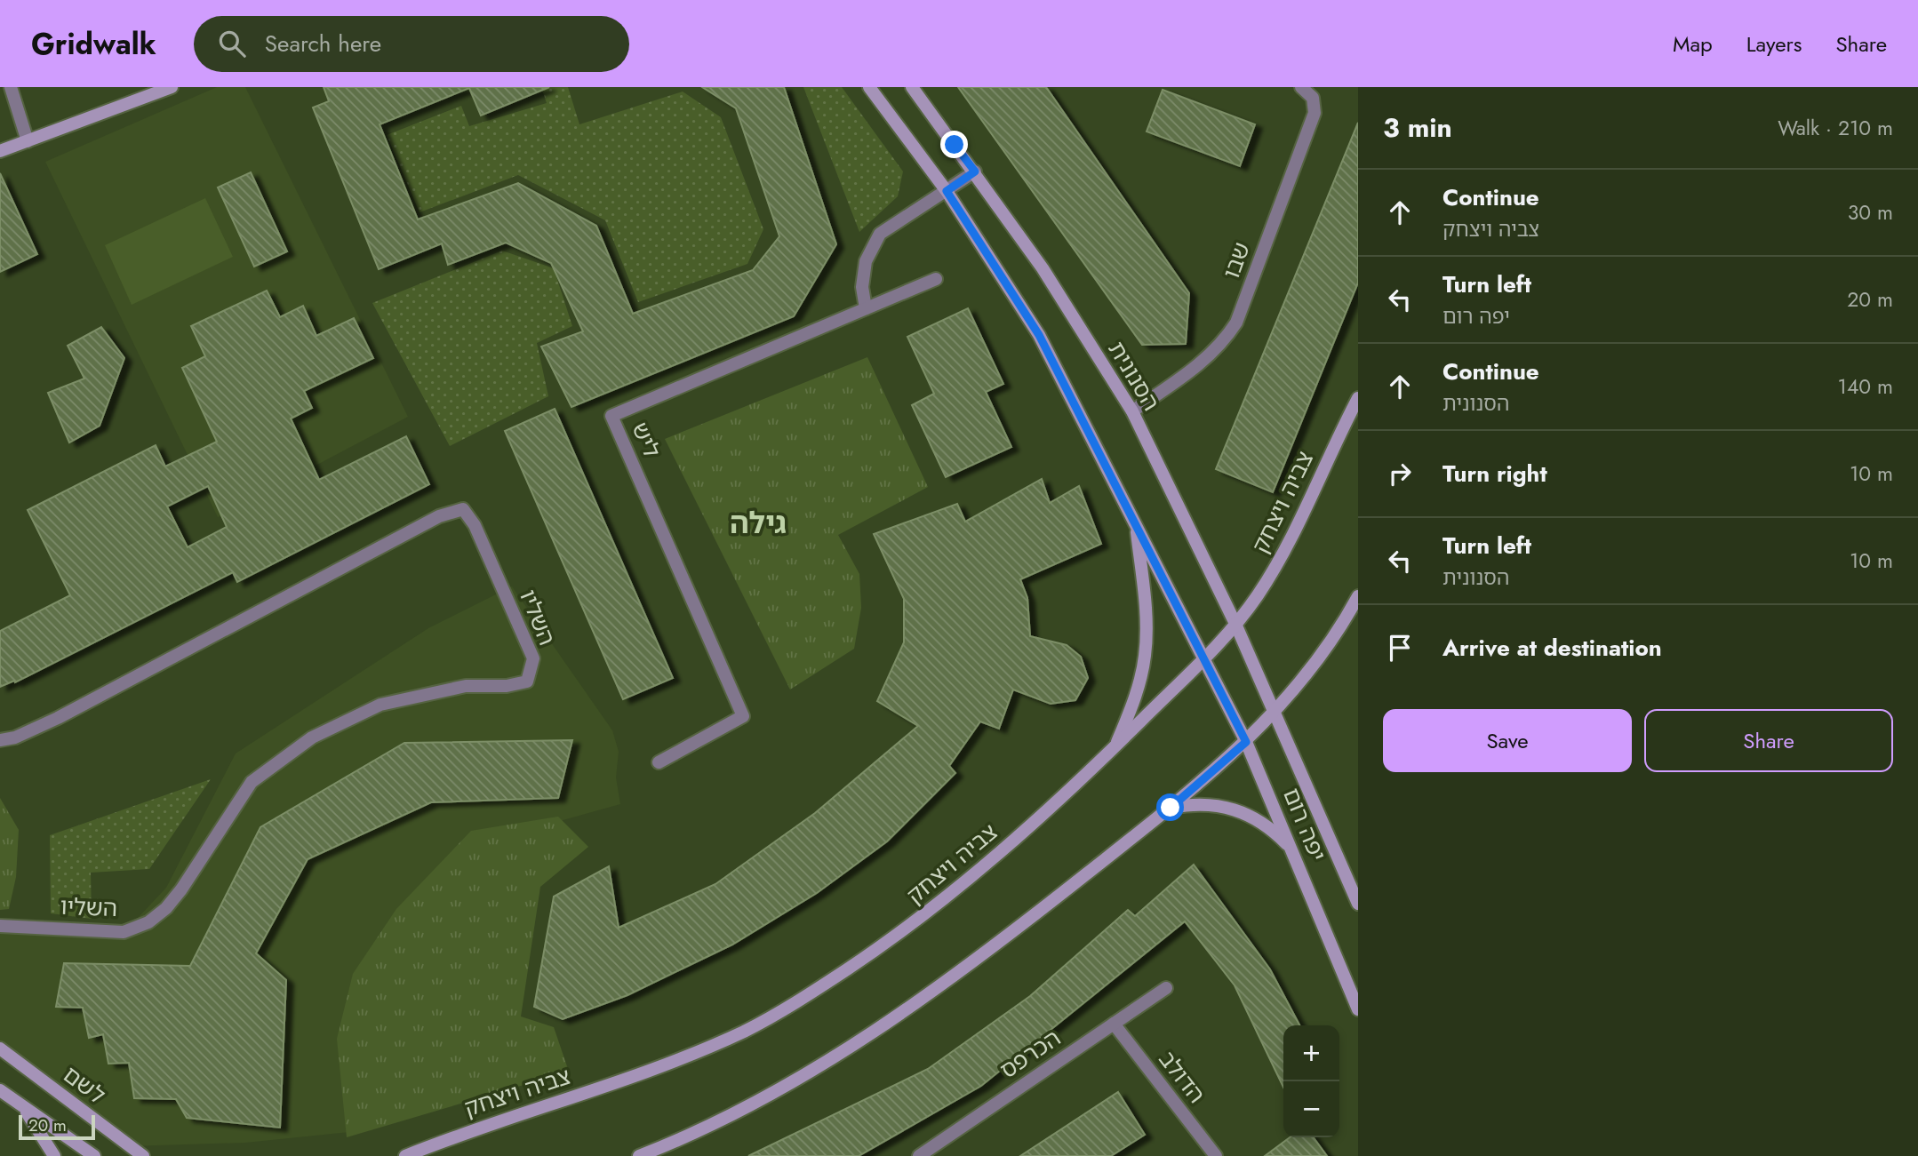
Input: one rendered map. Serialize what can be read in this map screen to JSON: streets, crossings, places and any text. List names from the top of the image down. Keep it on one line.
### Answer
{"streets":{"street":["שבו","הסנונית","ליש","צביה ויצחק","השליו","יפה רום","הכרפס","הדולב","לשם"]},"crossings":[["שבו","הסנונית"],["הסנונית","צביה ויצחק"],["הסנונית","יפה רום"],["צביה ויצחק","יפה רום"],["הכרפס","הדולב"]],"districts":["גילה"],"scale_bar":"20 m","page":{"header":"Gridwalk","search":"Search here","nav":["Map","Layers","Share"],"heading":["3 min","Walk · 210 m"],"list":[["Continue","צביה ויצחק","30 m"],["Turn left","יפה רום","20 m"],["Continue","הסנונית","140 m"],["Turn right","10 m"],["Turn left","הסנונית","10 m"],"Arrive at destination"],"buttons":["Save","Share"],"map_buttons":["+","−"],"scale":"20 m"}}
